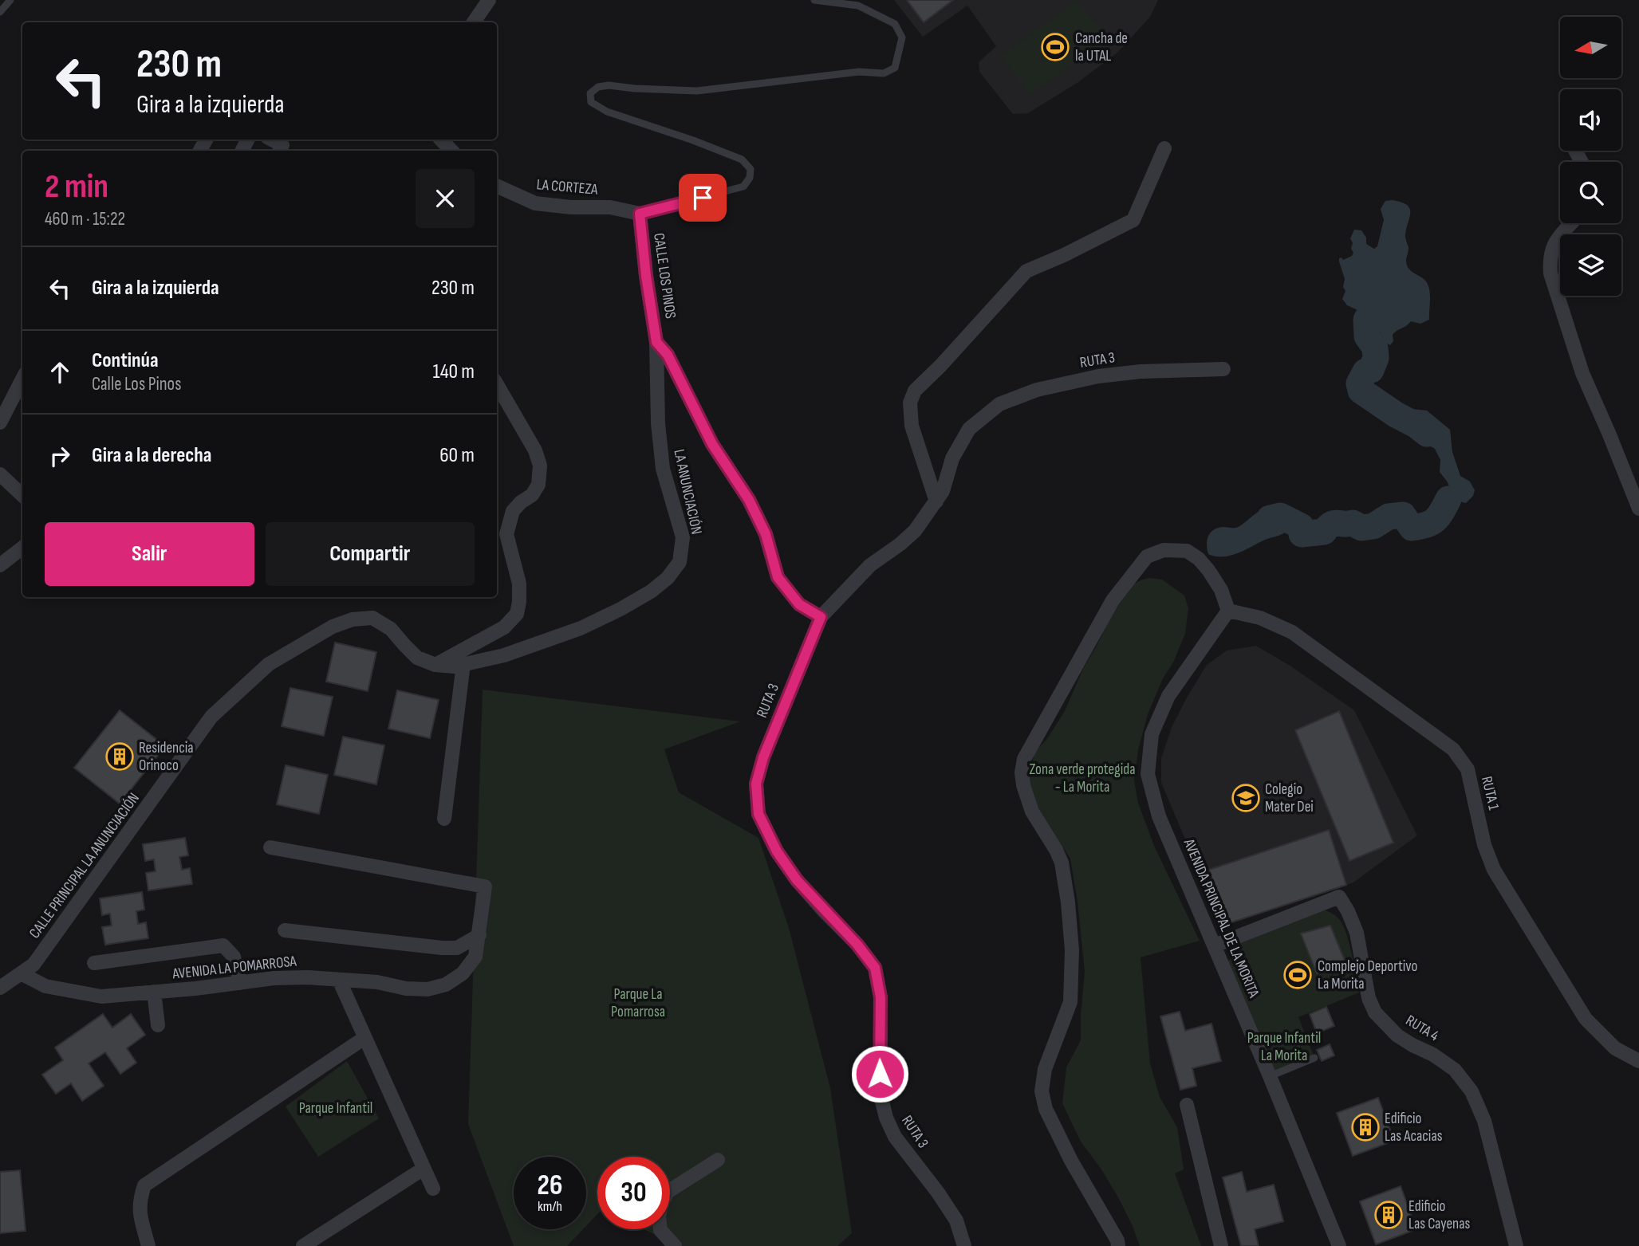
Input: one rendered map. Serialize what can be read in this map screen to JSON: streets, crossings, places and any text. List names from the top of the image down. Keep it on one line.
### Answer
{"streets":{"street":["LA CORTEZA","CALLE LOS PINOS","RUTA 3","LA ANUNCIACIÓN","RUTA 1","CALLE PRINCIPAL LA ANUNCIACIÓN","AVENIDA PRINCIPAL DE LA MORITA","AVENIDA LA POMARROSA","RUTA 4"]},"crossings":[["LA CORTEZA","CALLE LOS PINOS"],["CALLE LOS PINOS","LA ANUNCIACIÓN"],["LA ANUNCIACIÓN","CALLE PRINCIPAL LA ANUNCIACIÓN"],["RUTA 1","AVENIDA PRINCIPAL DE LA MORITA"],["CALLE PRINCIPAL LA ANUNCIACIÓN","AVENIDA LA POMARROSA"],["AVENIDA PRINCIPAL DE LA MORITA","RUTA 4"]],"parks":["Zona verde protegida - La Morita","Parque La Pomarrosa","Parque Infantil La Morita","Parque Infantil"],"places":{"sports":["Cancha de la UTAL","Complejo Deportivo La Morita"],"building":["Residencia Orinoco","Edificio Las Acacias","Edificio Las Cayenas"],"school or university":["Colegio Mater Dei"]},"north":"left","page":{"turn":["230 m","Gira a la izquierda"],"heading":["2 min","460 m · 15:22"],"list":[{"name":"Gira a la izquierda","value":"230 m"},{"name":"Continúa","note":"Calle Los Pinos","value":"140 m"},{"name":"Gira a la derecha","value":"60 m"}],"buttons":["Salir","Compartir"],"speed":"26 km/h","limit":"30"}}
